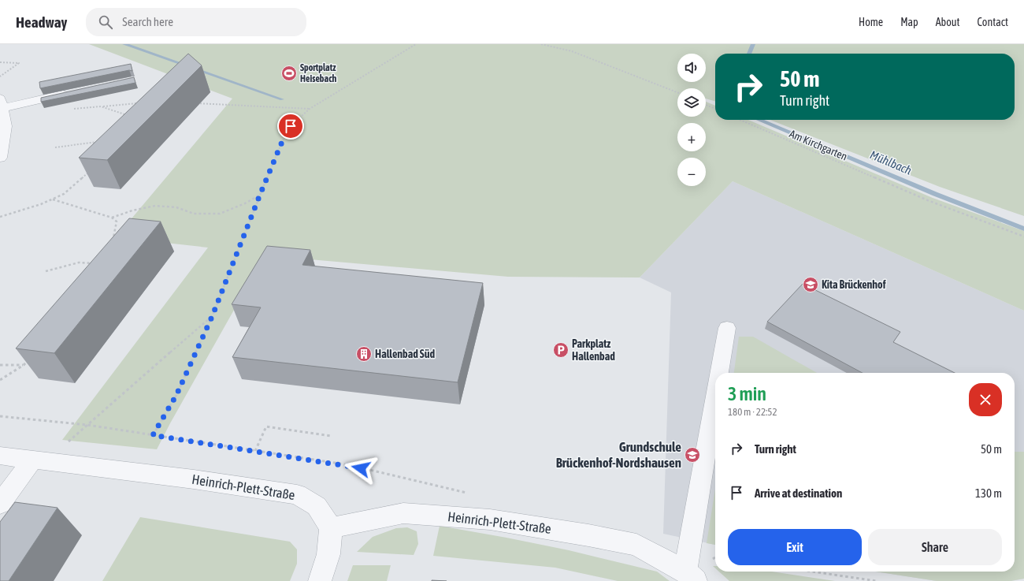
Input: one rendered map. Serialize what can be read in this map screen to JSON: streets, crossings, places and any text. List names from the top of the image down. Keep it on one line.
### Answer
{"streets":{"street":["Heinrich-Plett-Straße"],"path":["Am Kirchgarten"]},"water":["Mühlbach"],"places":{"sports":["Sportplatz Heisebach"],"school or university":["Kita Brückenhof","Grundschule Brückenhof-Nordshausen"],"parking":["Parkplatz Hallenbad"],"building":["Hallenbad Süd"]},"page":{"header":"Headway","search":"Search here","nav":["Home","Map","About","Contact"],"map_buttons":["+","−"],"turn":["50 m","Turn right"],"heading":["3 min","180 m · 22:52"],"list":[{"name":"Turn right","value":"50 m"},{"name":"Arrive at destination","value":"130 m"}],"buttons":["Exit","Share"]}}
